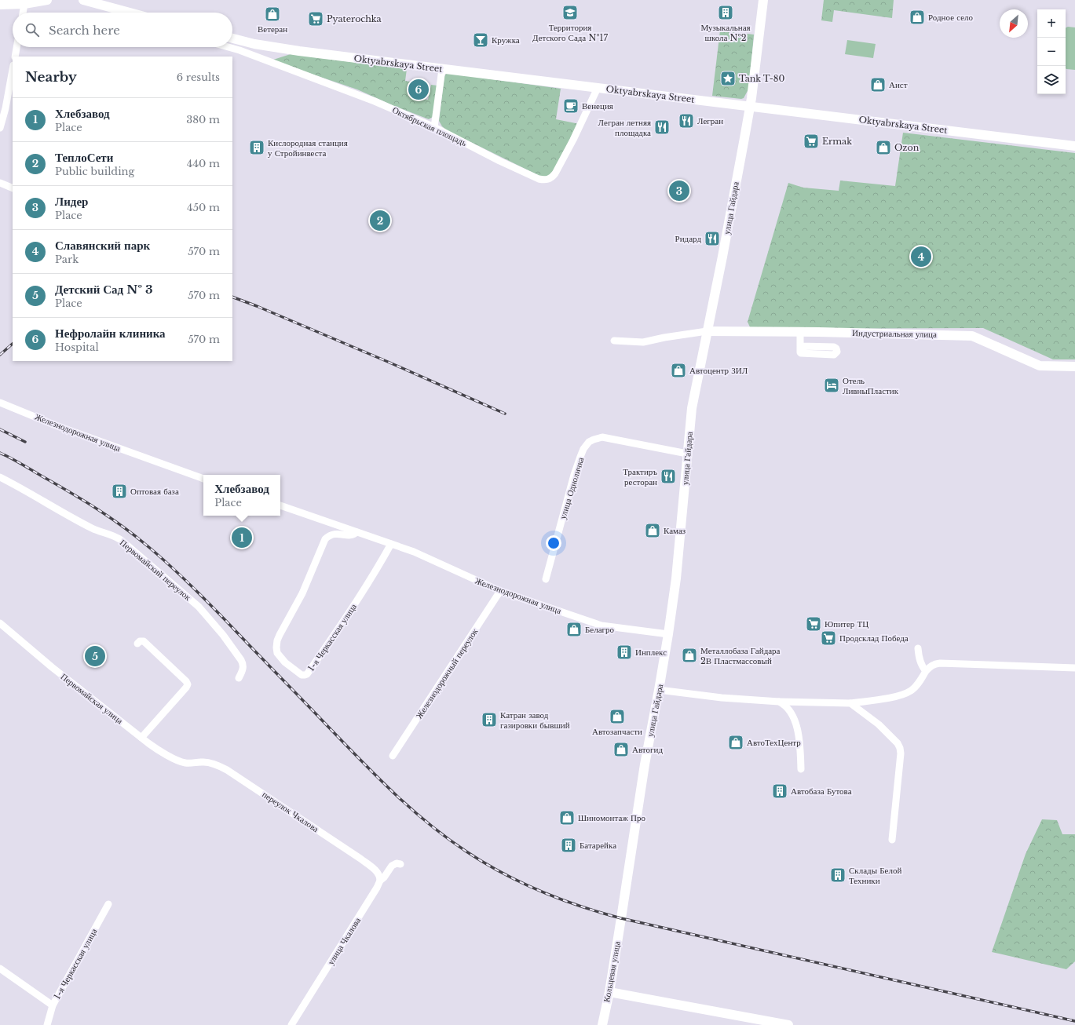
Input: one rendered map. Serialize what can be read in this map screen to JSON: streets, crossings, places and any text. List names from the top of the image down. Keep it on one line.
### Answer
{"streets":{"street":["Oktyabrskaya Street","Октябрьская площадь","улица Гайдара","Индустриальная улица","Железнодорожная улица","улица Одноличка","Первомайский переулок","1-я Черкасская улица","Железнодорожный переулок","Первомайская улица","переулок Чкалова","улица Чкалова","Кольцевая улица"]},"crossings":[["Oktyabrskaya Street","Октябрьская площадь"],["Oktyabrskaya Street","улица Гайдара"],["улица Гайдара","Индустриальная улица"],["улица Гайдара","Железнодорожная улица"],["улица Гайдара","улица Одноличка"],["улица Гайдара","Кольцевая улица"],["Железнодорожная улица","1-я Черкасская улица"],["Железнодорожная улица","Железнодорожный переулок"],["Первомайская улица","переулок Чкалова"],["переулок Чкалова","улица Чкалова"]],"places":{"school or university":["Территория Детского Сада №17"],"building":["Музыкальная школа №2","Кислородная станция у Стройинвеста","Оптовая база","Инплекс","Катран завод газировки бывший","Автобаза Бутова","Батарейка","Склады Белой Техники"],"shop":["Ветеран","Родное село","Аист","Ozon","Автоцентр ЗИЛ","Камаз","Белагро","Металлобаза Гайдара 2В Пластмассовый","Автозапчасти","АвтоТехЦентр","Автогид","Шиномонтаж Про"],"supermarket":["Pyaterochka","Ermak","Юпитер ТЦ","Продсклад Победа"],"bar":["Кружка"],"place":["Tank T-80"],"cafe":["Венеция"],"restaurant":["Легран","Легран летняя площадка","Ридард","Трактиръ ресторан"],"hotel":["Отель ЛивныПластик"]},"north":"bottom left","page":{"map_buttons":["+","−"],"search":"Search here","heading":["Nearby","6 results"],"pins":["6","3","2","4","1","5"],"list":[{"mark":"1","name":"Хлебзавод","note":"Place","value":"380 m"},{"mark":"2","name":"ТеплоСети","note":"Public building","value":"440 m"},{"mark":"3","name":"Лидер","note":"Place","value":"450 m"},{"mark":"4","name":"Славянский парк","note":"Park","value":"570 m"},{"mark":"5","name":"Детский Сад № 3","note":"Place","value":"570 m"},{"mark":"6","name":"Нефролайн клиника","note":"Hospital","value":"570 m"}],"popup":["Хлебзавод","Place"]}}
